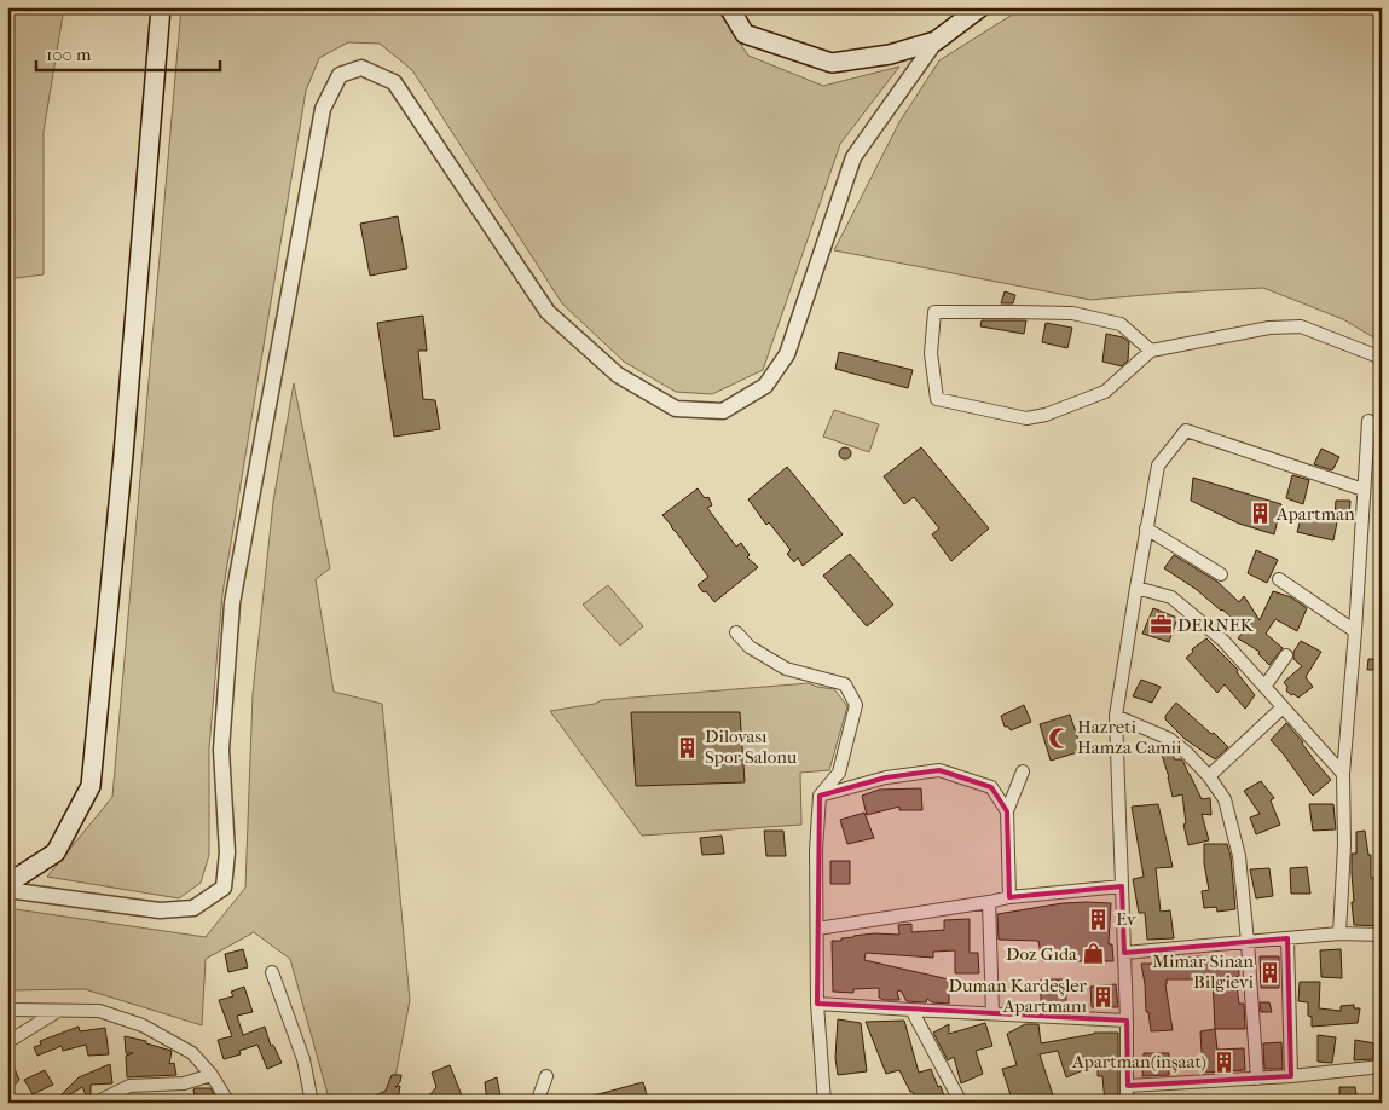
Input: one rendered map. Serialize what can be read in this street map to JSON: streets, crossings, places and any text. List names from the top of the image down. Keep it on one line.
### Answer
{"places":{"building":["Apartman","Dilovası Spor Salonu","Ev","Mimar Sinan Bilgievi","Duman Kardeşler Apartmanı","Apartman(inşaat)"],"office":["DERNEK"],"mosque":["Hazreti Hamza Camii"],"shop":["Doz Gıda"]},"scale_bar":"100 m"}
